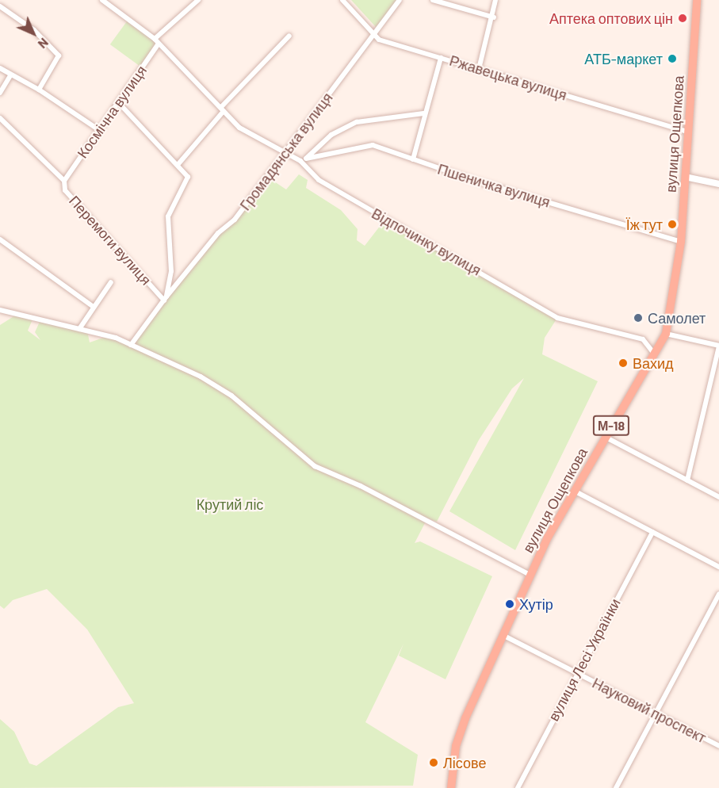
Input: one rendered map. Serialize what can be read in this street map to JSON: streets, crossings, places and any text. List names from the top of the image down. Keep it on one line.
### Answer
{"streets":{"highway":["вулиця Ощепкова","М-18"],"street":["Ржавецька вулиця","Космічна вулиця","Громадянська вулиця","Пшеничка вулиця","Перемоги вулиця","Відпочинку вулиця","вулиця Лесі Українки","Науковий проспект"]},"crossings":[["Ржавецька вулиця","вулиця Ощепкова"],["Ржавецька вулиця","Громадянська вулиця"],["Космічна вулиця","Перемоги вулиця"],["вулиця Ощепкова","Пшеничка вулиця"],["вулиця Ощепкова","Відпочинку вулиця"],["вулиця Ощепкова","Науковий проспект"],["Громадянська вулиця","Перемоги вулиця"],["вулиця Лесі Українки","Науковий проспект"]],"parks":["Крутий ліс"],"places":["Аптека оптових цін","АТБ-маркет","Їж тут","Самолет","Вахид","Хутір","Лісове"],"north":"bottom right"}
